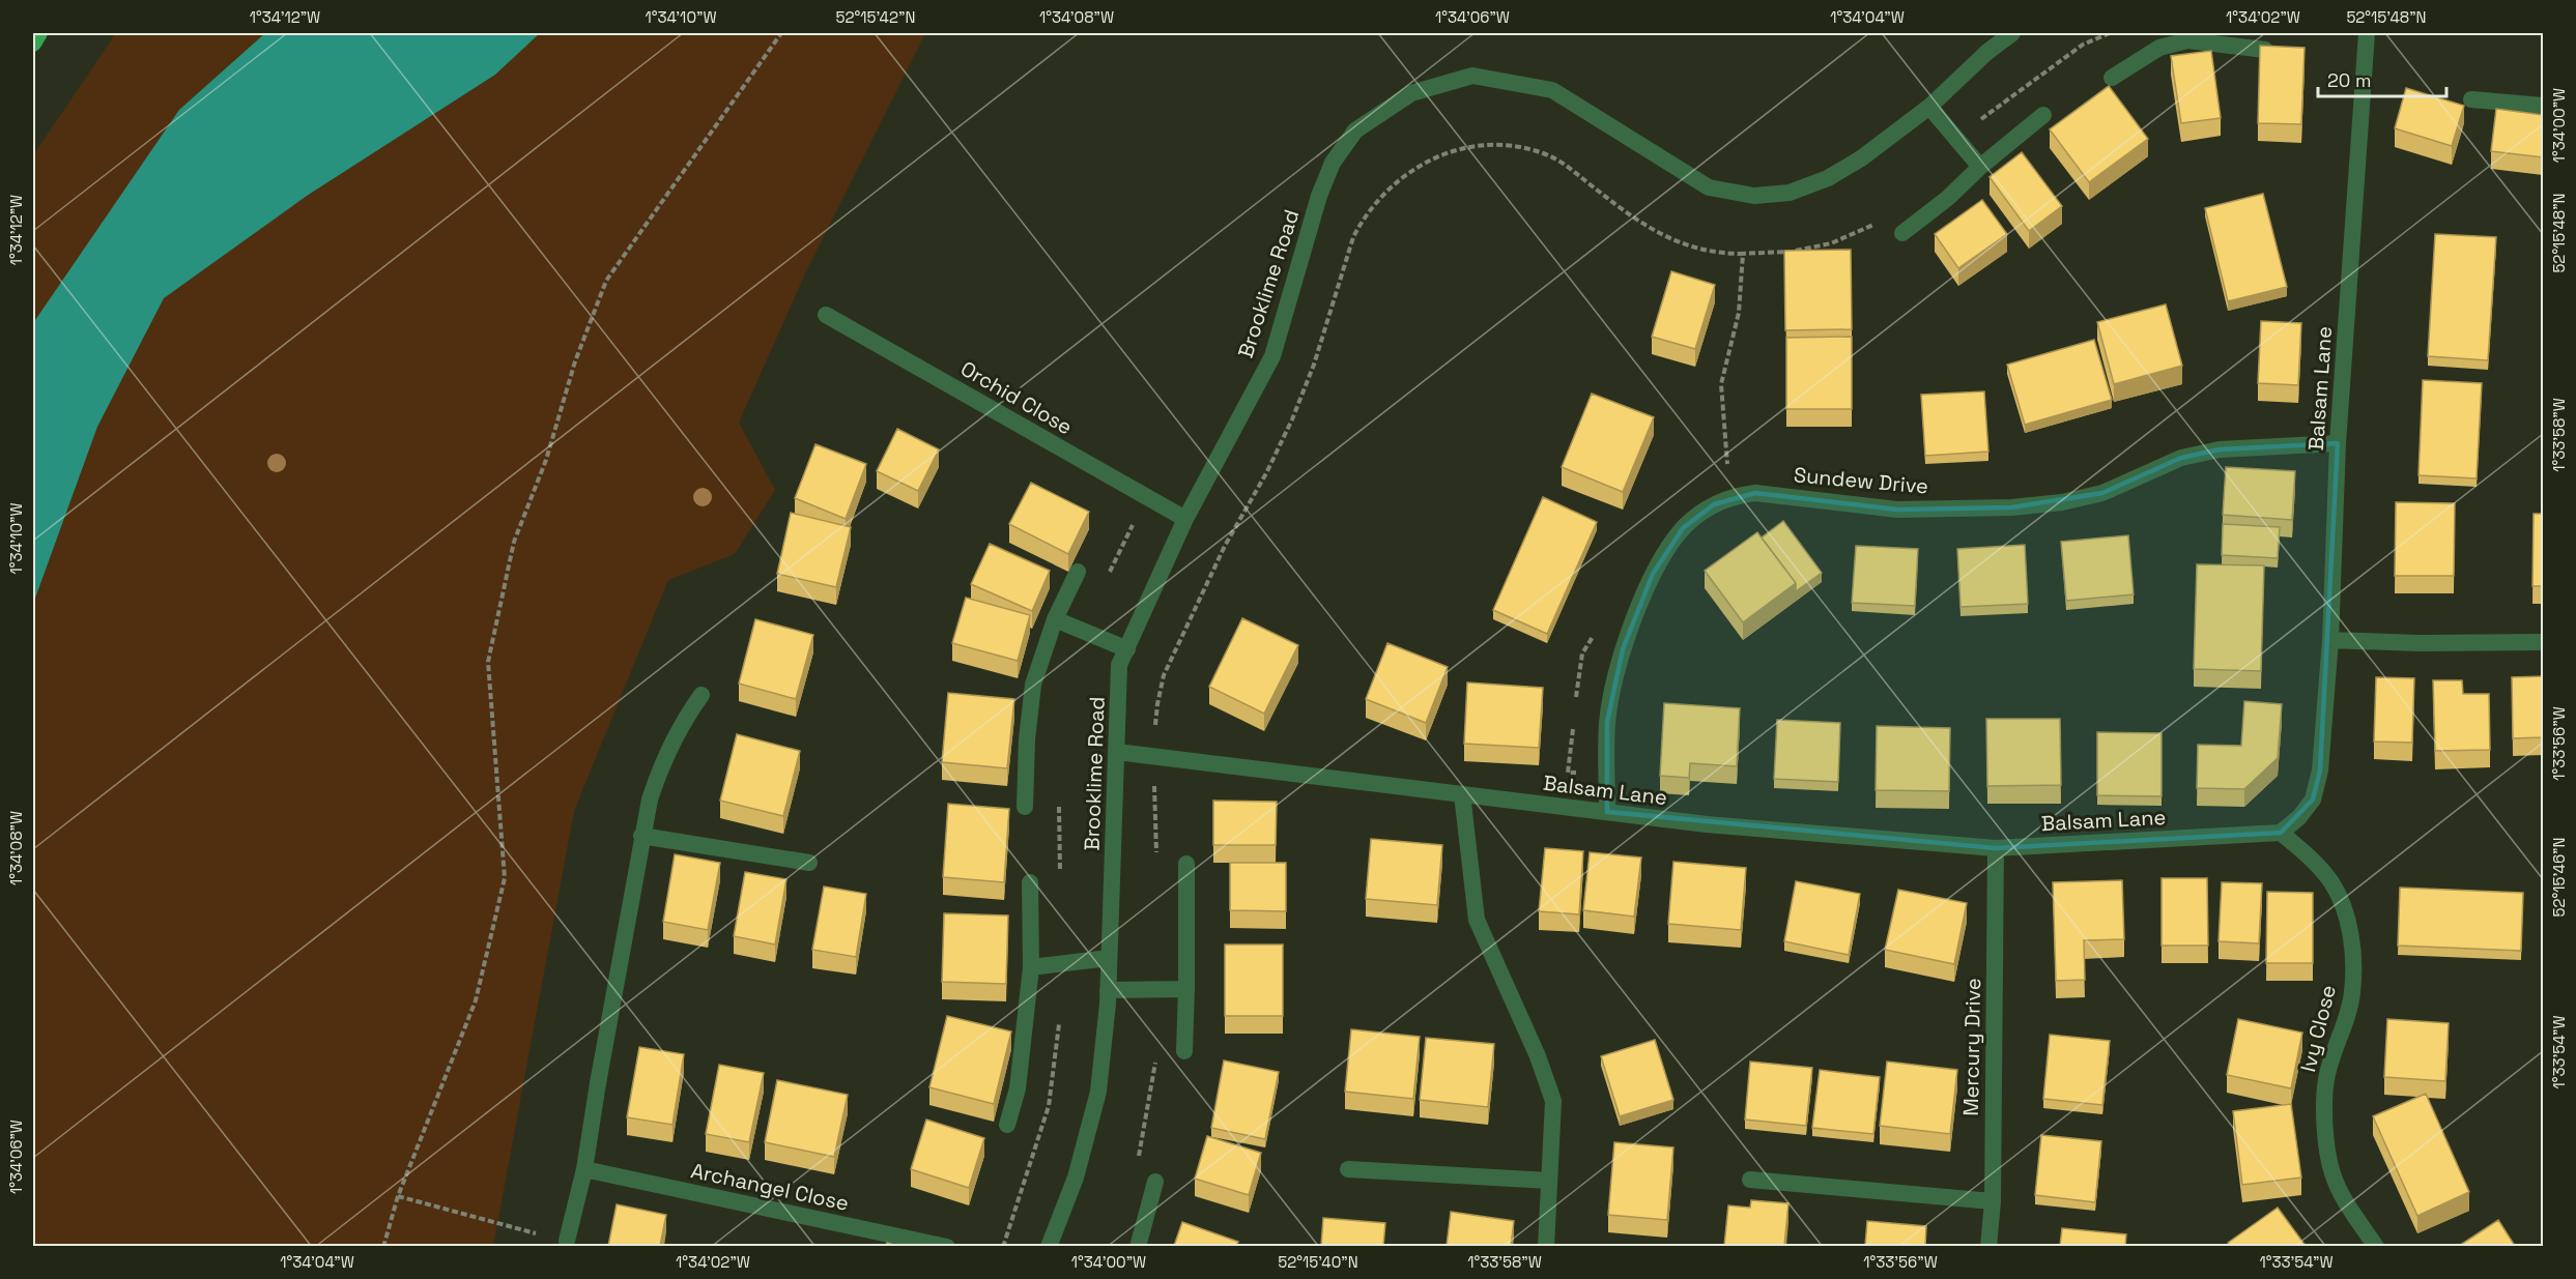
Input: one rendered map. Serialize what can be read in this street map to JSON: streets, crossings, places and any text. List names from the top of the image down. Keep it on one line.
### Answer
{"streets":{"street":["Brooklime Road","Balsam Lane","Orchid Close","Sundew Drive","Ivy Close","Mercury Drive","Archangel Close"]},"crossings":[["Brooklime Road","Balsam Lane"],["Brooklime Road","Orchid Close"],["Balsam Lane","Sundew Drive"],["Balsam Lane","Ivy Close"],["Balsam Lane","Mercury Drive"]],"scale_bar":"20 m","coordinates":["1°34'12\"W","1°34'10\"W","52°15'42\"N","1°34'08\"W","1°34'06\"W","1°34'04\"W","1°34'02\"W","52°15'48\"N","1°34'00\"W","1°33'58\"W","1°33'56\"W","52°15'46\"N","1°33'54\"W","52°15'40\"N"]}
